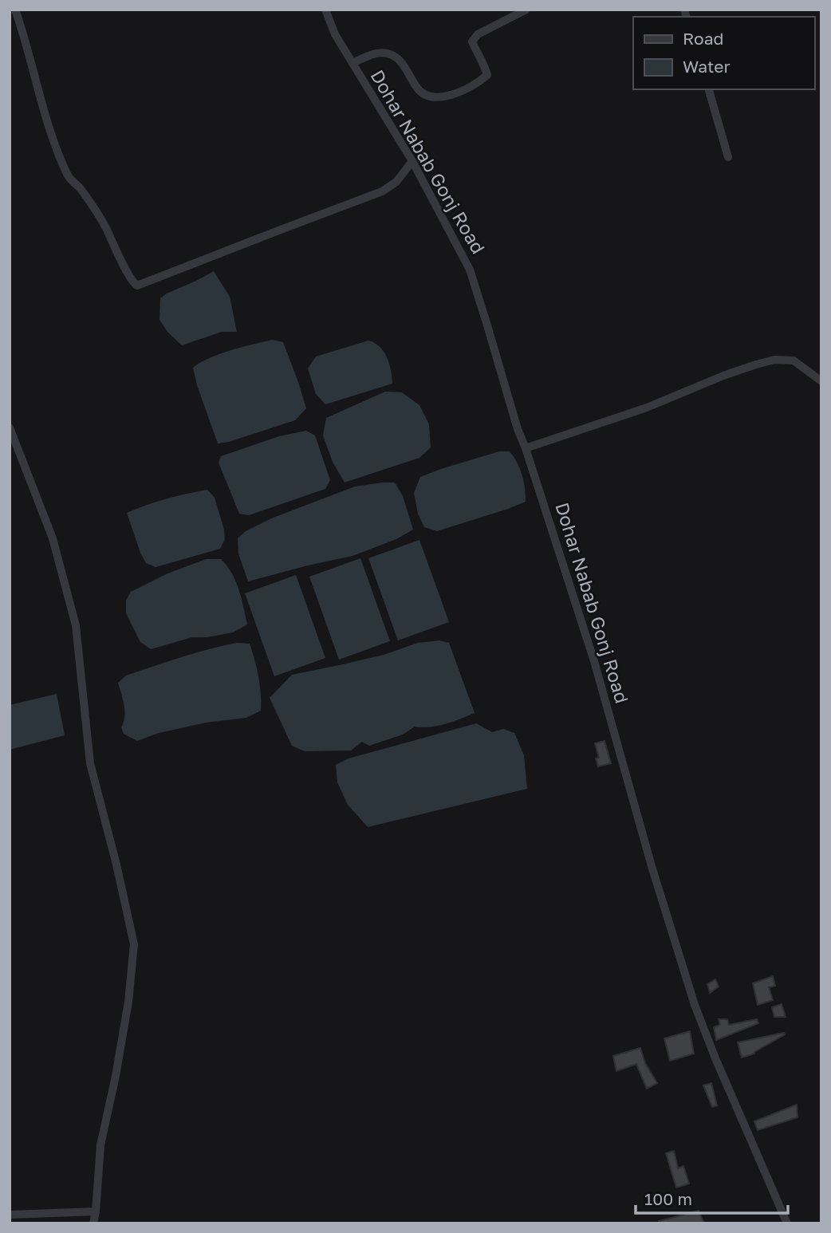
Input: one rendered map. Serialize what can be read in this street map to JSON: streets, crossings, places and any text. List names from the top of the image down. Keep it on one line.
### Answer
{"streets":{"street":["Dohar Nabab Gonj Road"]},"legend":["Road","Water"],"scale_bar":"100 m"}
